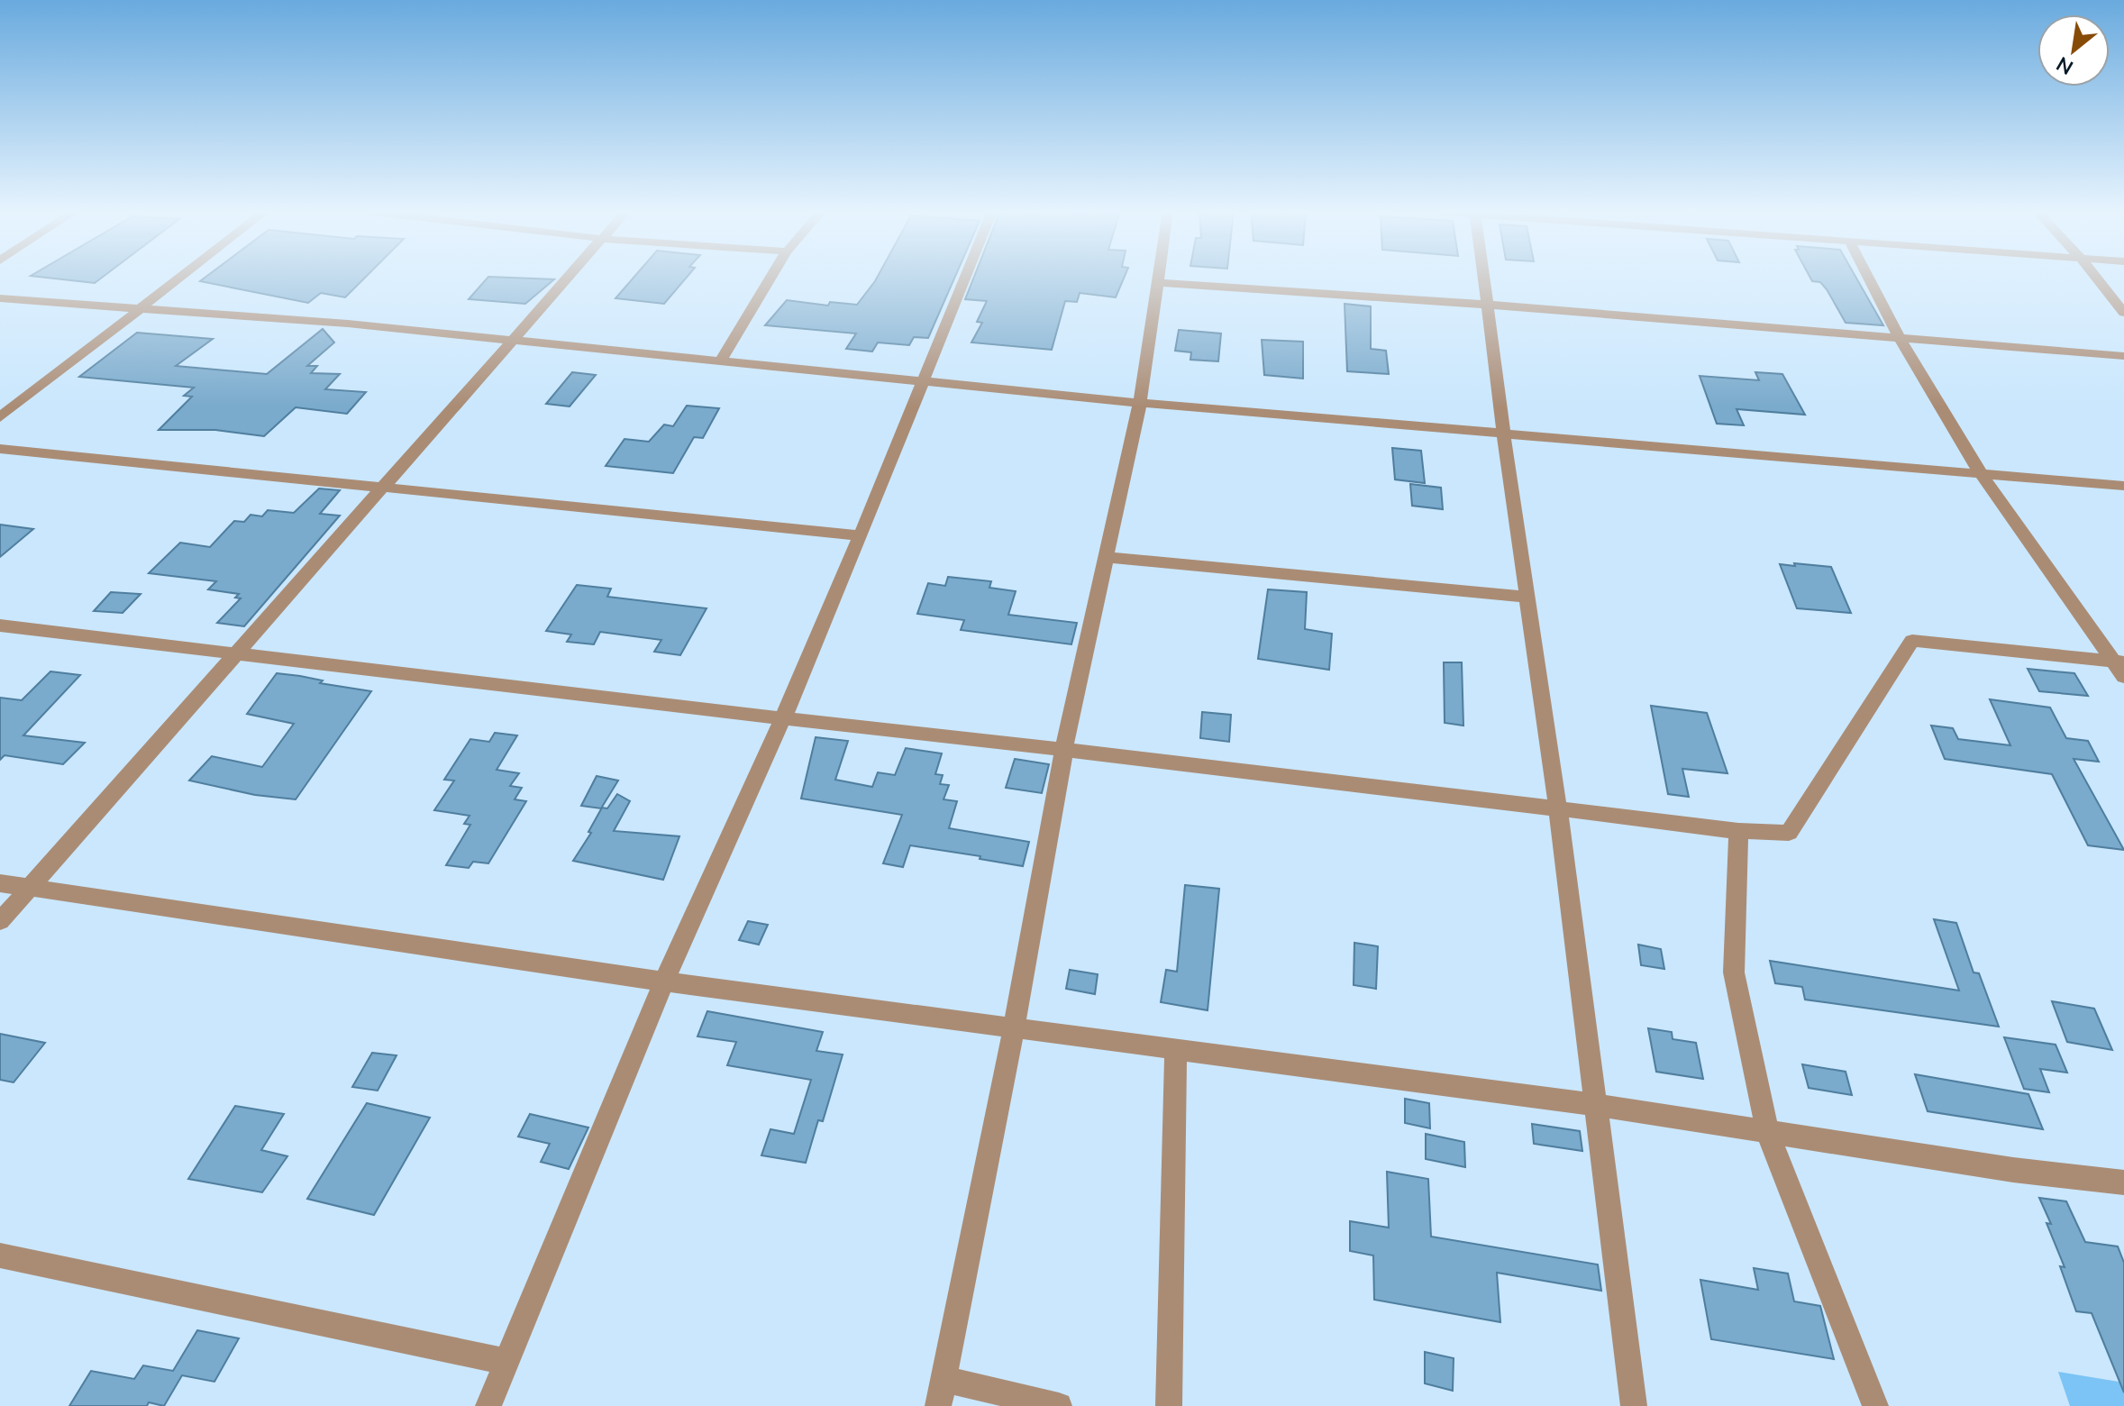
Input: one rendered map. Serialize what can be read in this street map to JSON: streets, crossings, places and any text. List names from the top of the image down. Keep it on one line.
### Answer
{"north":"bottom left"}
